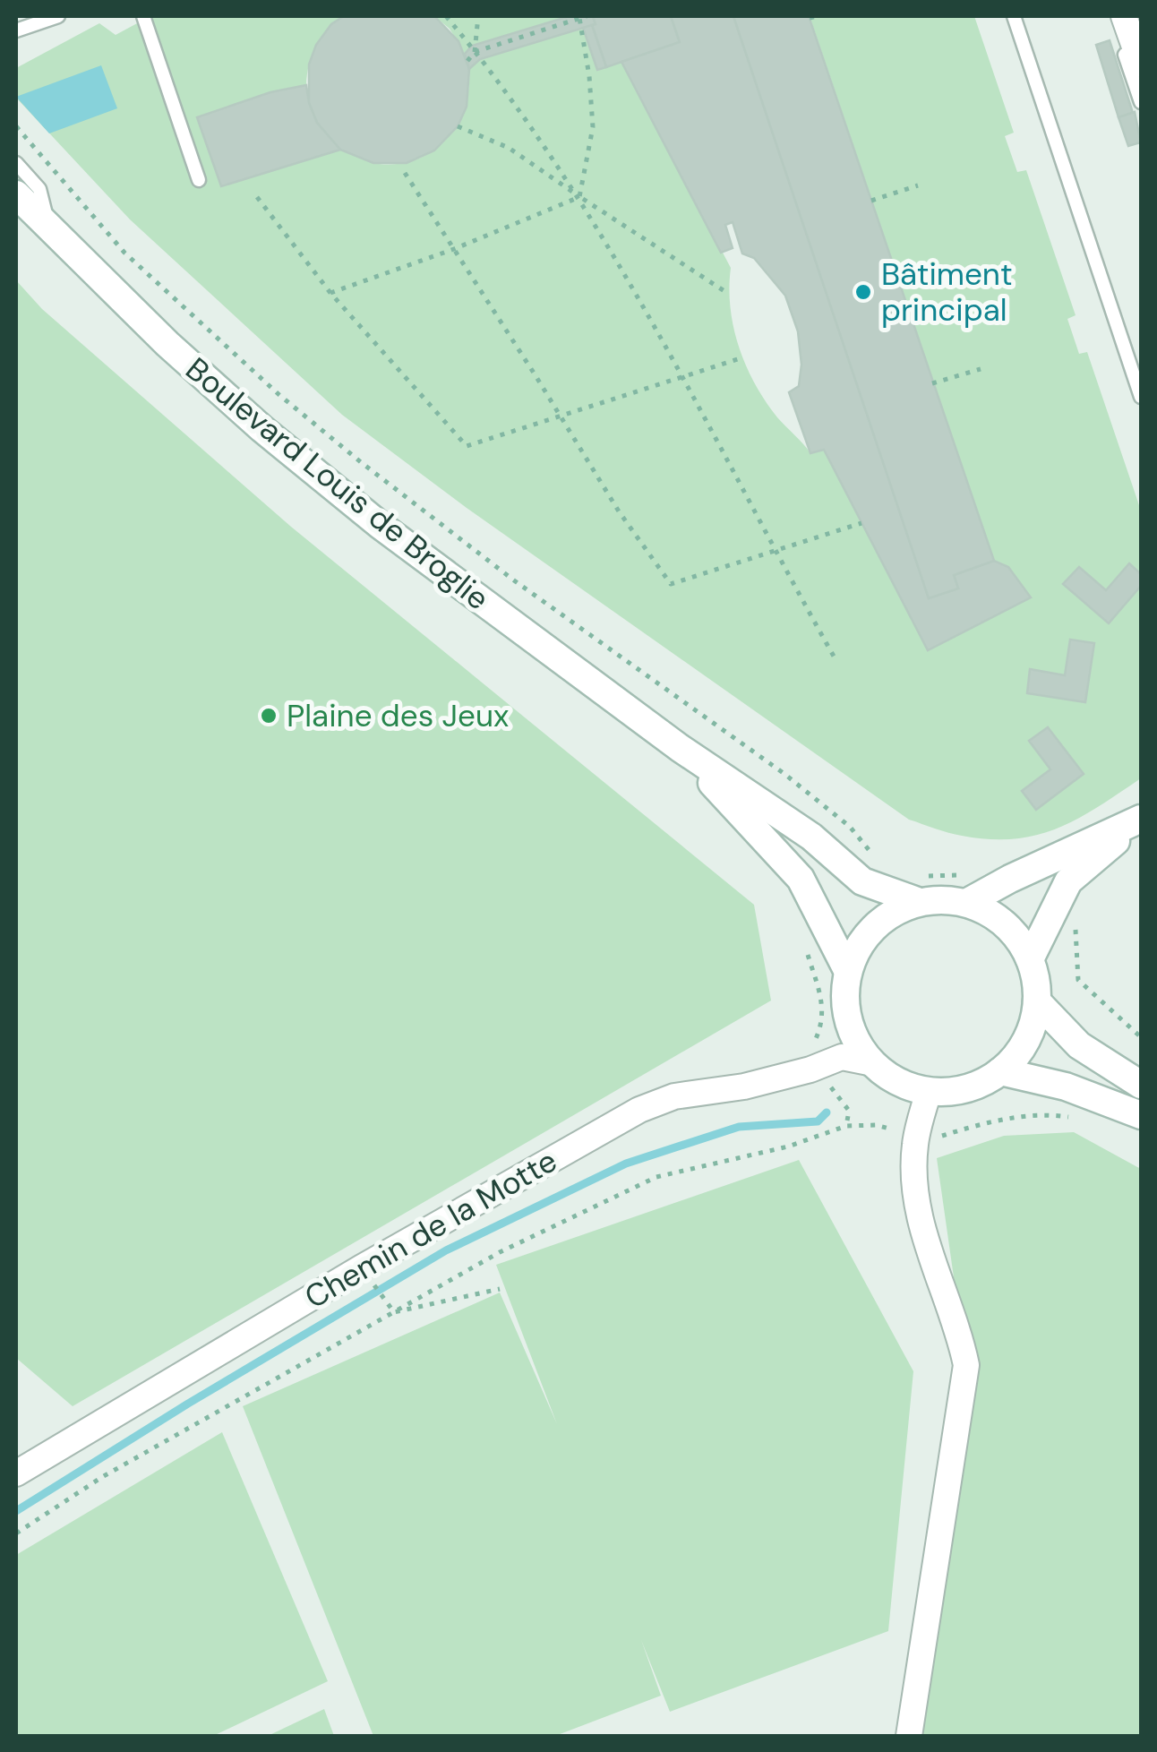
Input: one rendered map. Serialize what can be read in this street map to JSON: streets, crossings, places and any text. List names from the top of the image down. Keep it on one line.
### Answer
{"streets":{"main road":["Boulevard Louis de Broglie"],"street":["Chemin de la Motte"]},"crossings":[["Boulevard Louis de Broglie","Chemin de la Motte"]],"places":["Bâtiment principal","Plaine des Jeux"]}
